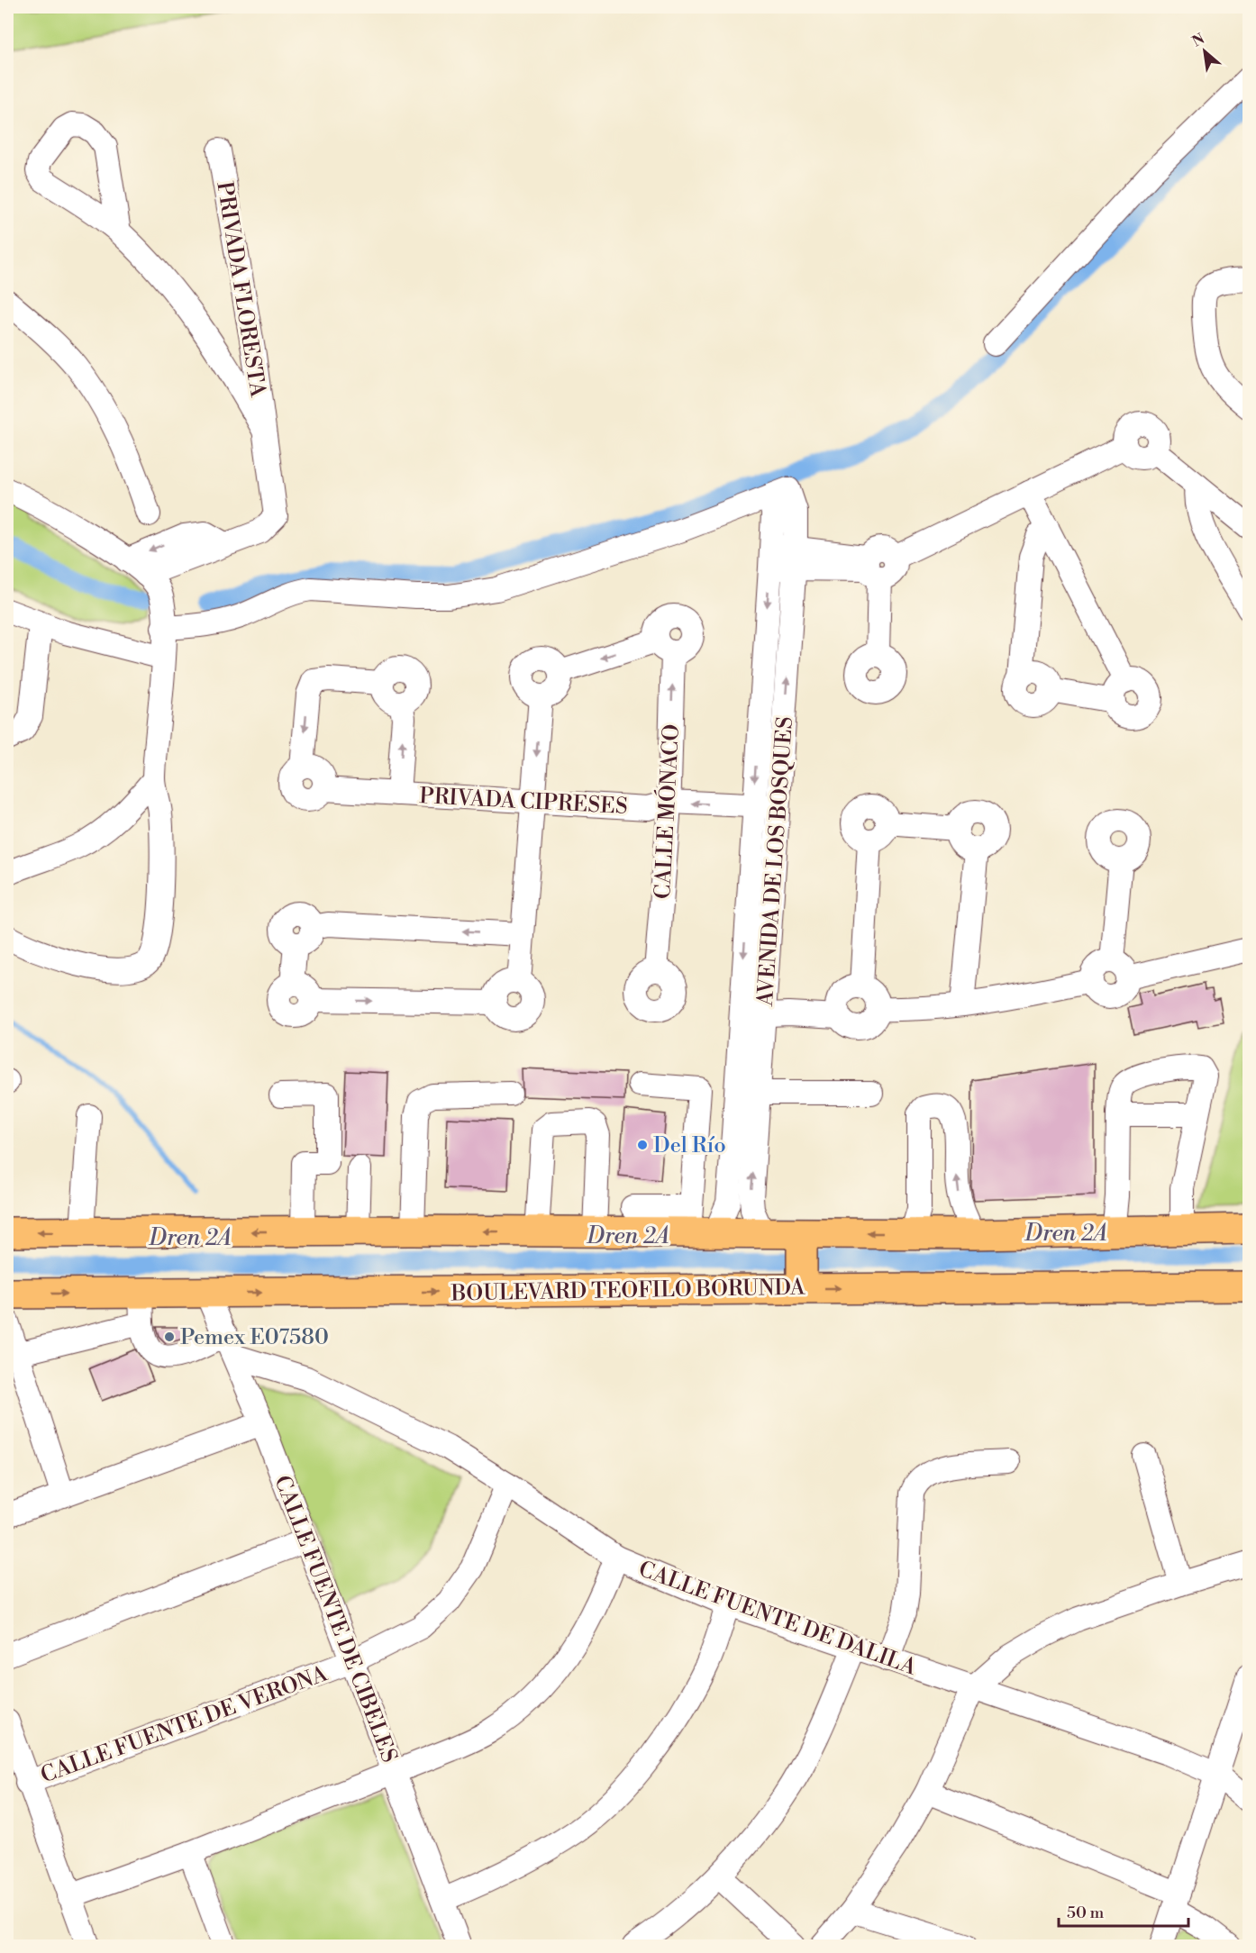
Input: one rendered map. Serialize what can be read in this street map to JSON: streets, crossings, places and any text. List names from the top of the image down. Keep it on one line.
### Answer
{"streets":{"main road":["BOULEVARD TEOFILO BORUNDA"],"street":["PRIVADA FLORESTA","PRIVADA CIPRESES","CALLE MÓNACO","AVENIDA DE LOS BOSQUES","CALLE FUENTE DE DALILA","CALLE FUENTE DE CIBELES","CALLE FUENTE DE VERONA"]},"crossings":[["PRIVADA CIPRESES","CALLE MÓNACO"],["PRIVADA CIPRESES","AVENIDA DE LOS BOSQUES"],["AVENIDA DE LOS BOSQUES","BOULEVARD TEOFILO BORUNDA"],["BOULEVARD TEOFILO BORUNDA","CALLE FUENTE DE CIBELES"],["CALLE FUENTE DE DALILA","CALLE FUENTE DE CIBELES"],["CALLE FUENTE DE DALILA","CALLE FUENTE DE VERONA"],["CALLE FUENTE DE CIBELES","CALLE FUENTE DE VERONA"]],"water":["Dren 2A"],"places":["Del Río","Pemex E07580"],"scale_bar":"50 m","north":"top left"}
